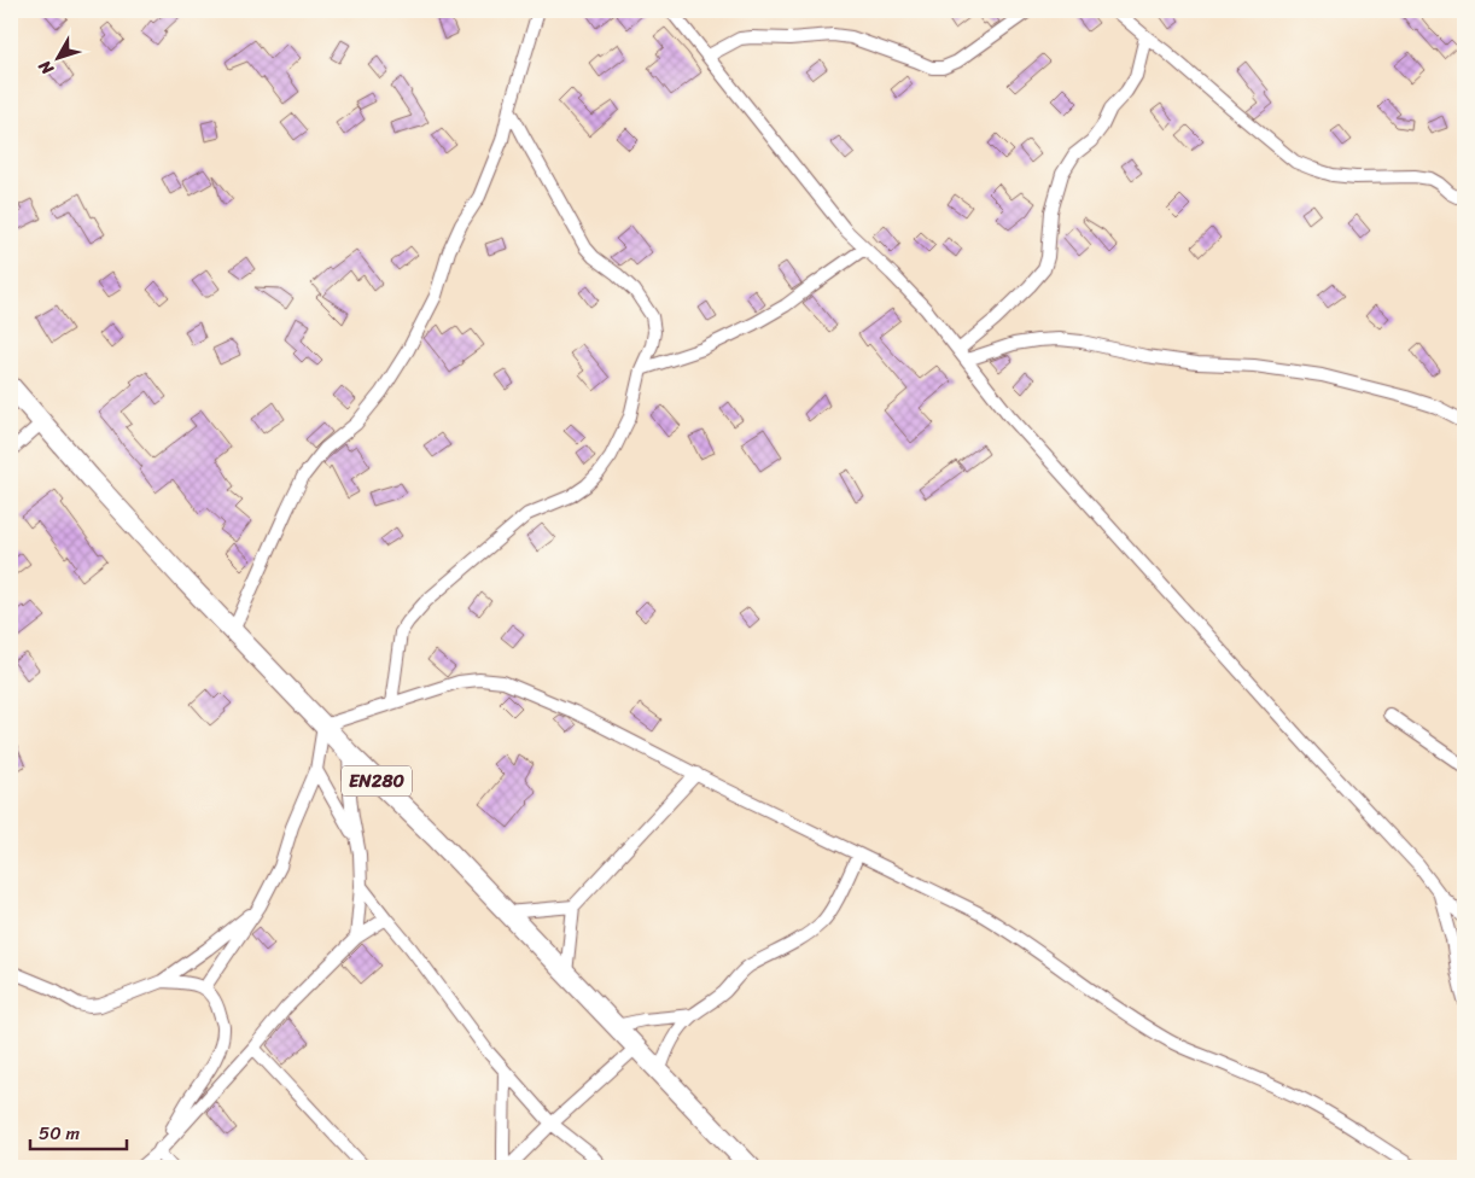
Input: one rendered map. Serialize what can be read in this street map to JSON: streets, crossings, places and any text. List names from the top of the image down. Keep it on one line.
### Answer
{"streets":{"main road":["EN280"]},"scale_bar":"50 m","north":"bottom left"}
